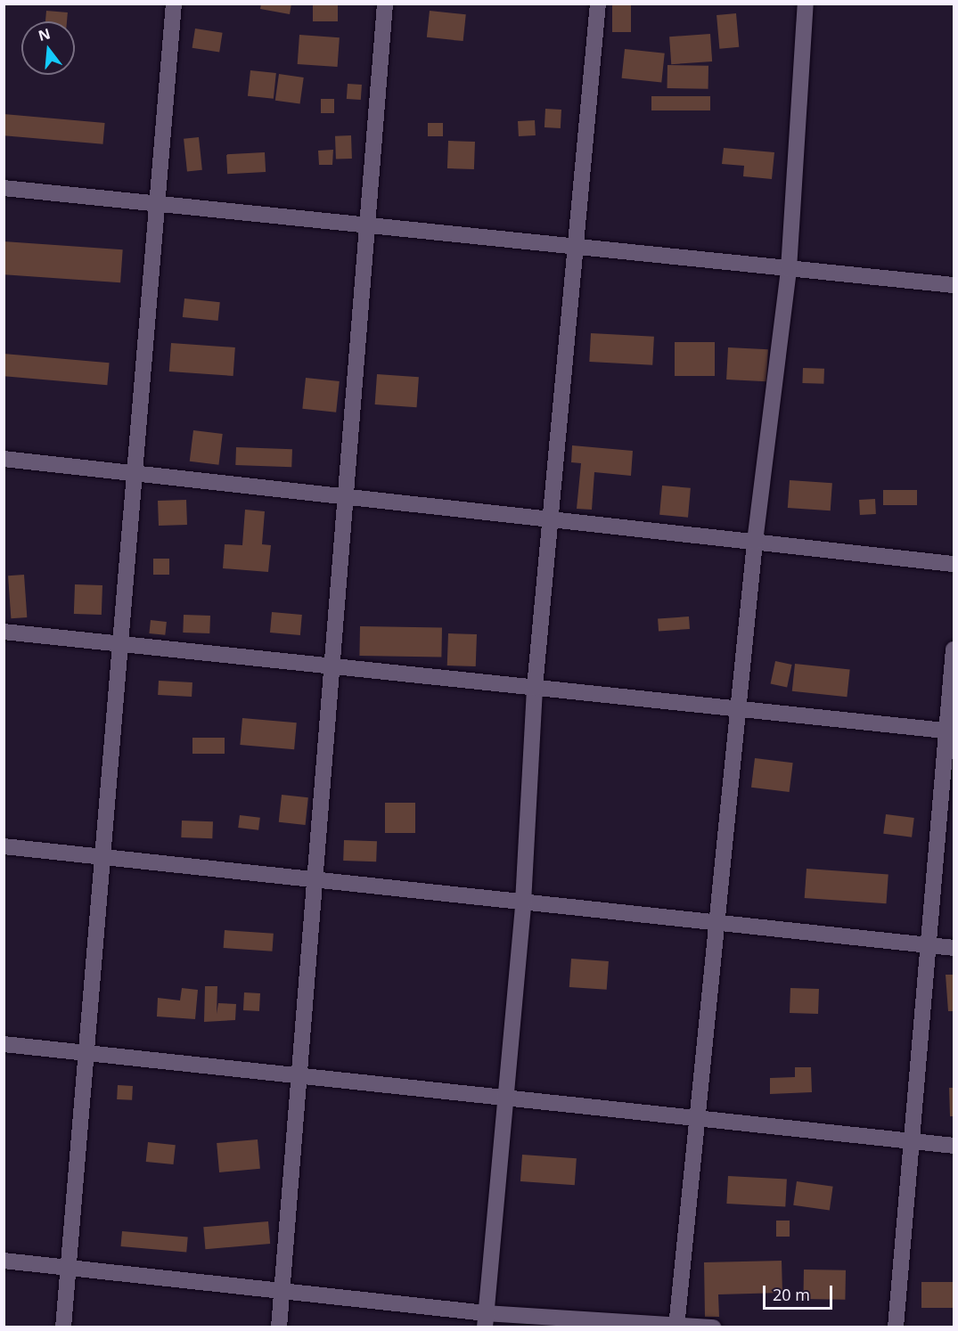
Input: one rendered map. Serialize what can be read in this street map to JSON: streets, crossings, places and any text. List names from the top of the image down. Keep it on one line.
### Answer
{"scale_bar":"20 m","north":"top"}
